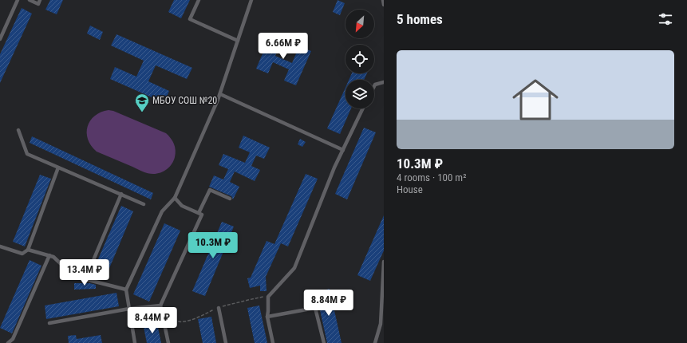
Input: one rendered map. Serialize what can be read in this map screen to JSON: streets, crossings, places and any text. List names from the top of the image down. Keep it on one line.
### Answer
{"places":{"school or university":["МБОУ СОШ №20"]},"north":"bottom left","page":{"heading":"5 homes","price":["6.66M ₽","10.3M ₽","13.4M ₽","8.84M ₽","8.44M ₽"],"list":[{"name":"10.3M ₽","note":"4 rooms · 100 m² · House"}]}}
